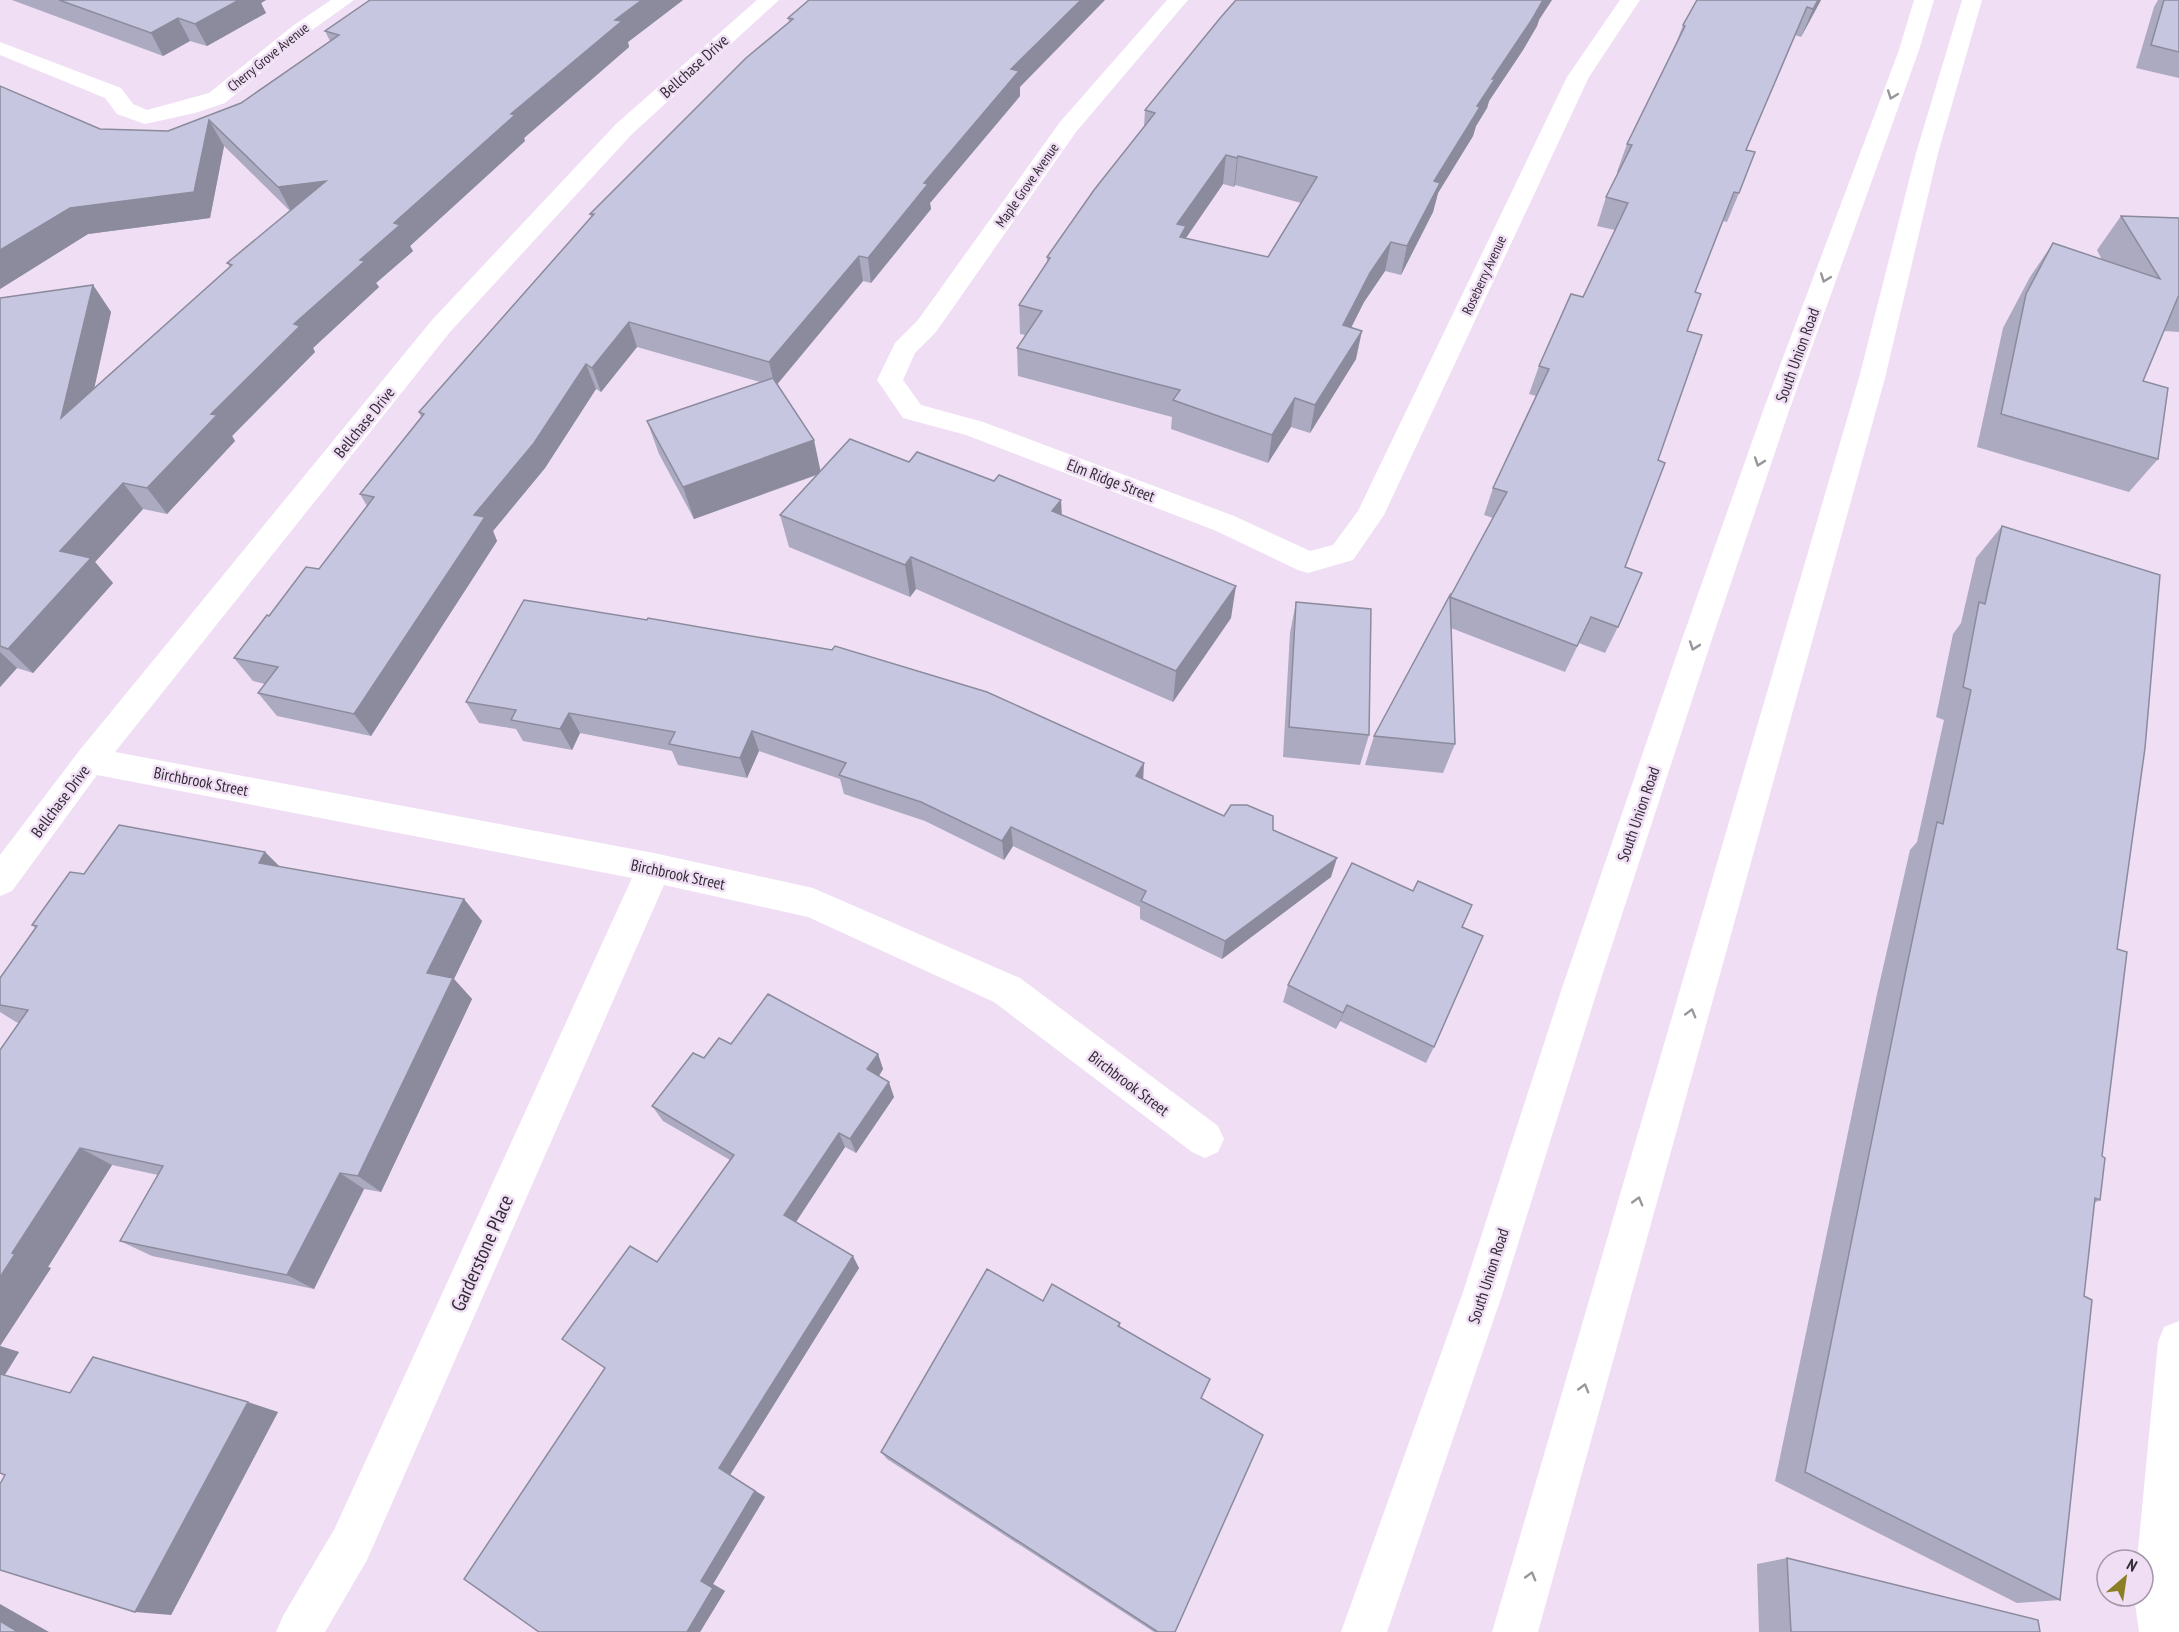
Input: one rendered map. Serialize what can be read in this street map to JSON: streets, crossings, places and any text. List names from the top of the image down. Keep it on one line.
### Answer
{"streets":{"street":["Cherry Grove Avenue","Bellchase Drive","Maple Grove Avenue","Roseberry Avenue","South Union Road","Elm Ridge Street","Birchbrook Street","Garderstone Place"]},"crossings":[["Bellchase Drive","Birchbrook Street"],["Maple Grove Avenue","Elm Ridge Street"],["Roseberry Avenue","Elm Ridge Street"],["Birchbrook Street","Garderstone Place"]],"north":"top right"}
